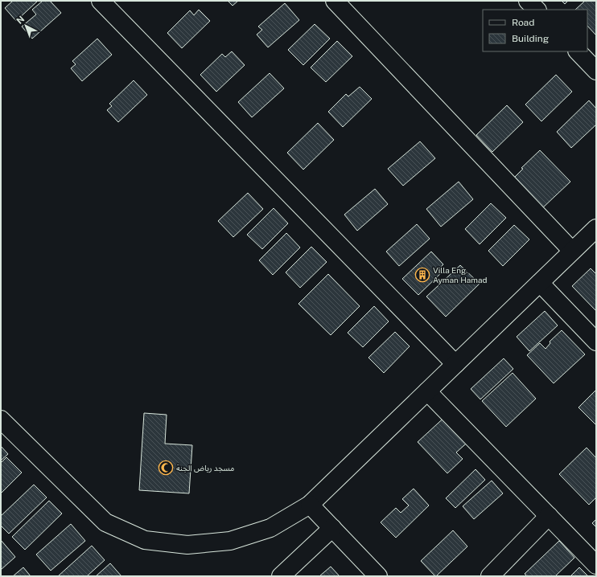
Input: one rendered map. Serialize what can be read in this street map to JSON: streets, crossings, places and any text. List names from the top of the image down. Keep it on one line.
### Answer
{"places":{"building":["Villa Eng. Ayman Hamad"],"mosque":["مسجد رياض الجنة"]},"legend":["Road","Building"],"north":"top left"}
